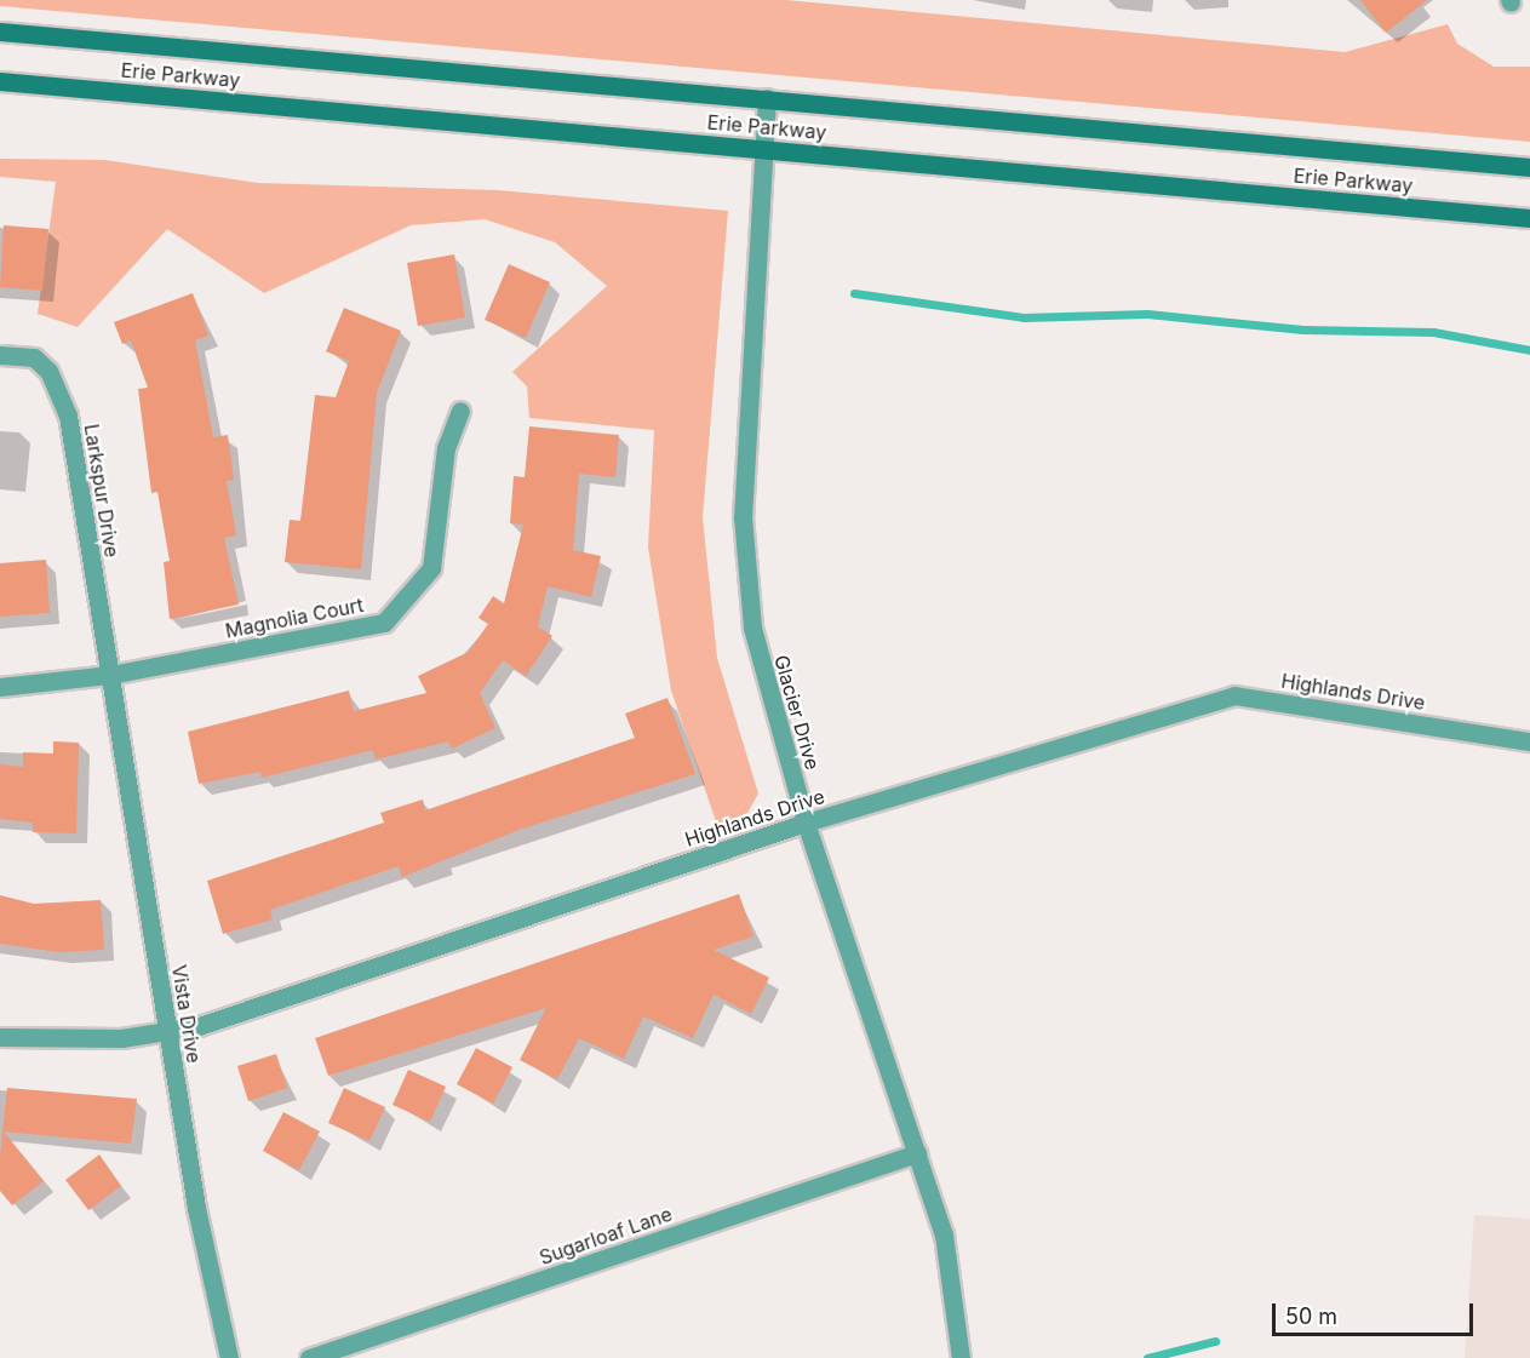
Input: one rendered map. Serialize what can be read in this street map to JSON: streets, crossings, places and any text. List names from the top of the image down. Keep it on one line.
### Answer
{"streets":{"main road":["Erie Parkway"],"street":["Larkspur Drive","Magnolia Court","Highlands Drive","Glacier Drive","Vista Drive","Sugarloaf Lane"]},"crossings":[["Erie Parkway","Glacier Drive"],["Larkspur Drive","Magnolia Court"],["Larkspur Drive","Vista Drive"],["Magnolia Court","Vista Drive"],["Highlands Drive","Glacier Drive"],["Highlands Drive","Vista Drive"],["Glacier Drive","Sugarloaf Lane"]],"scale_bar":"50 m"}
